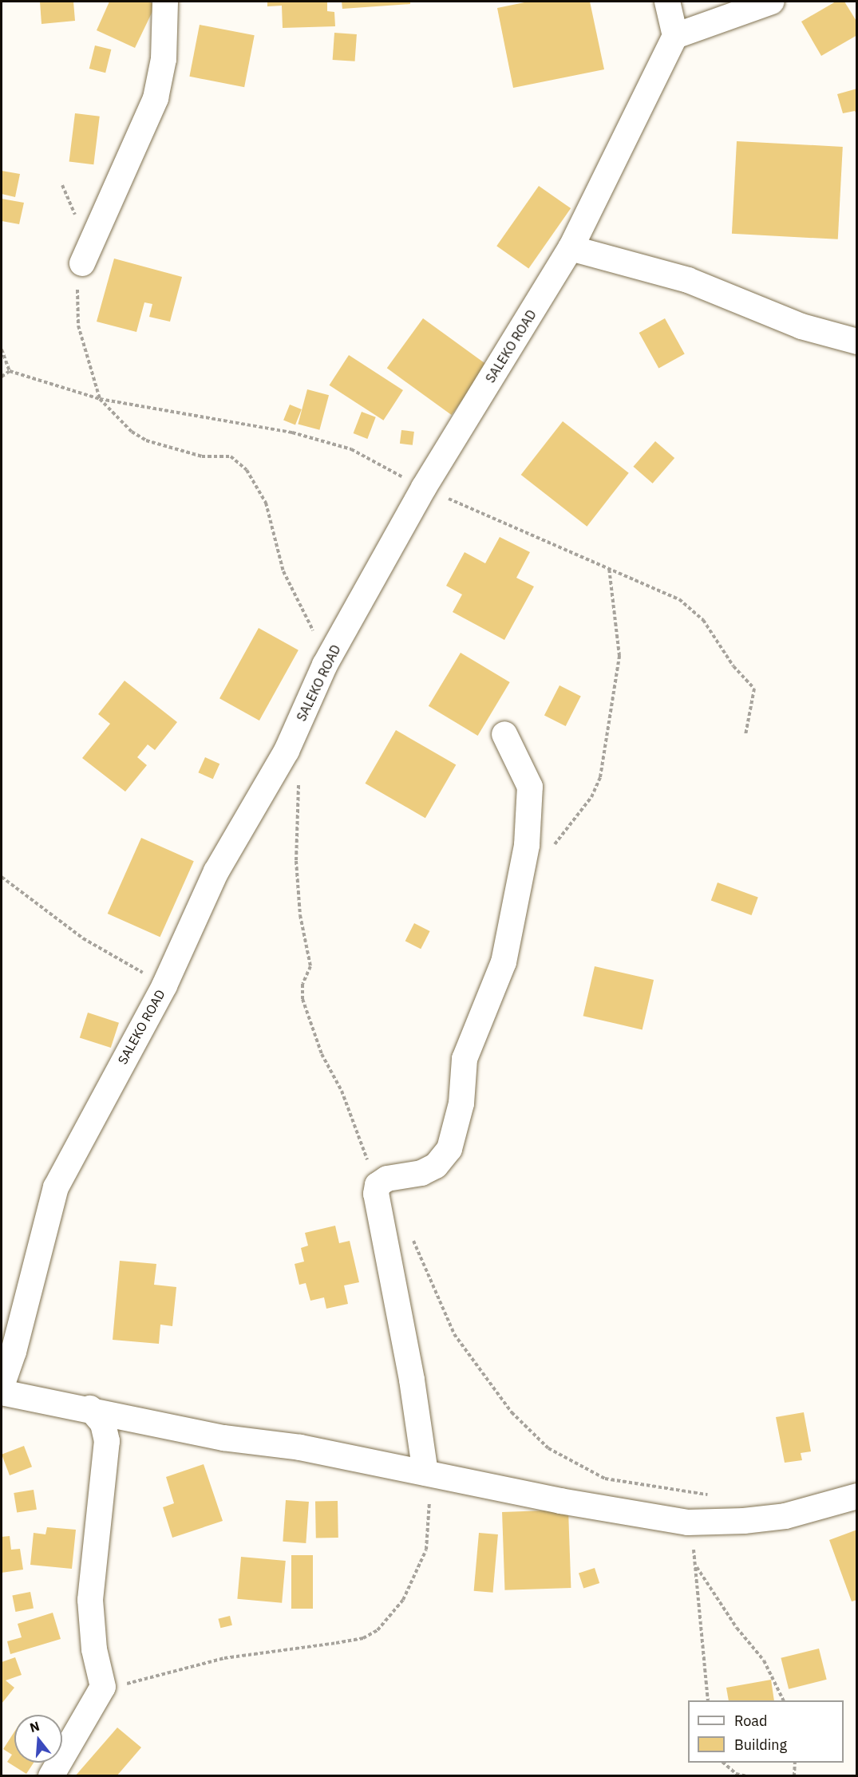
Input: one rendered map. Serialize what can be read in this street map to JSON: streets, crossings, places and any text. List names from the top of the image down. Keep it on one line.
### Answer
{"streets":{"street":["SALEKO ROAD"]},"legend":["Road","Building"],"north":"top"}
